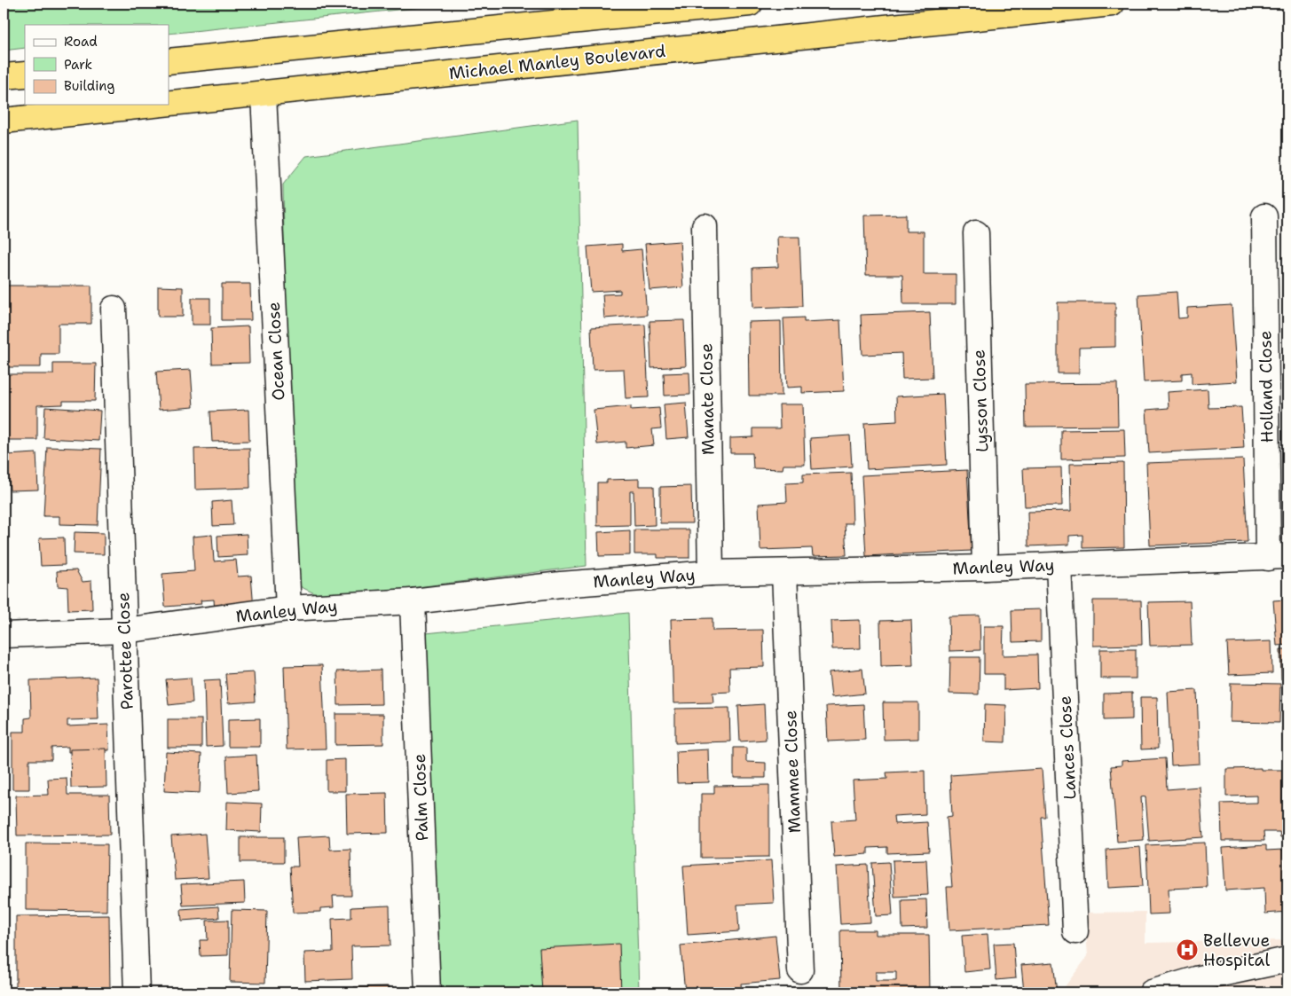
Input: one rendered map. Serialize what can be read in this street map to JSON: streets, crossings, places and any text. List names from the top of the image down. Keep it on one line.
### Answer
{"streets":{"highway":["Michael Manley Boulevard"],"street":["Ocean Close","Holland Close","Manate Close","Lysson Close","Manley Way","Parottee Close","Lances Close","Mammee Close","Palm Close"]},"crossings":[["Michael Manley Boulevard","Ocean Close"],["Ocean Close","Manley Way"],["Holland Close","Manley Way"],["Manate Close","Manley Way"],["Lysson Close","Manley Way"],["Manley Way","Parottee Close"],["Manley Way","Lances Close"],["Manley Way","Mammee Close"],["Manley Way","Palm Close"]],"places":{"hospital":["Bellevue Hospital"]},"legend":["Road","Park","Building"]}
